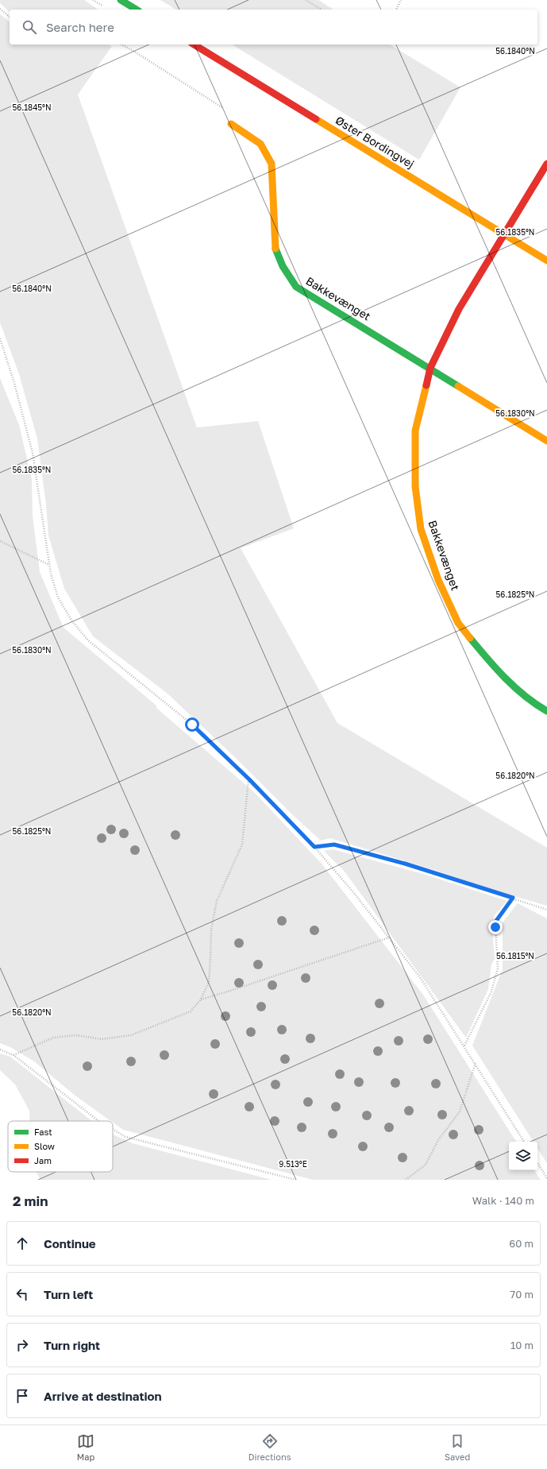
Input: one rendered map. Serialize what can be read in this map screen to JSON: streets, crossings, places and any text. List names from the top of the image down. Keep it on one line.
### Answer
{"streets":{"street":["Øster Bordingvej","Bakkevænget"]},"crossings":[["Øster Bordingvej","Bakkevænget"]],"legend":["Fast","Slow","Jam"],"page":{"search":"Search here","heading":["2 min","Walk · 140 m"],"list":[["Continue","60 m"],["Turn left","70 m"],["Turn right","10 m"],"Arrive at destination"],"nav":["Map","Directions","Saved"]},"coordinates":["56.1840°N","56.1845°N","56.1835°N","56.1830°N","56.1825°N","56.1820°N","56.1815°N","9.513°E"]}
